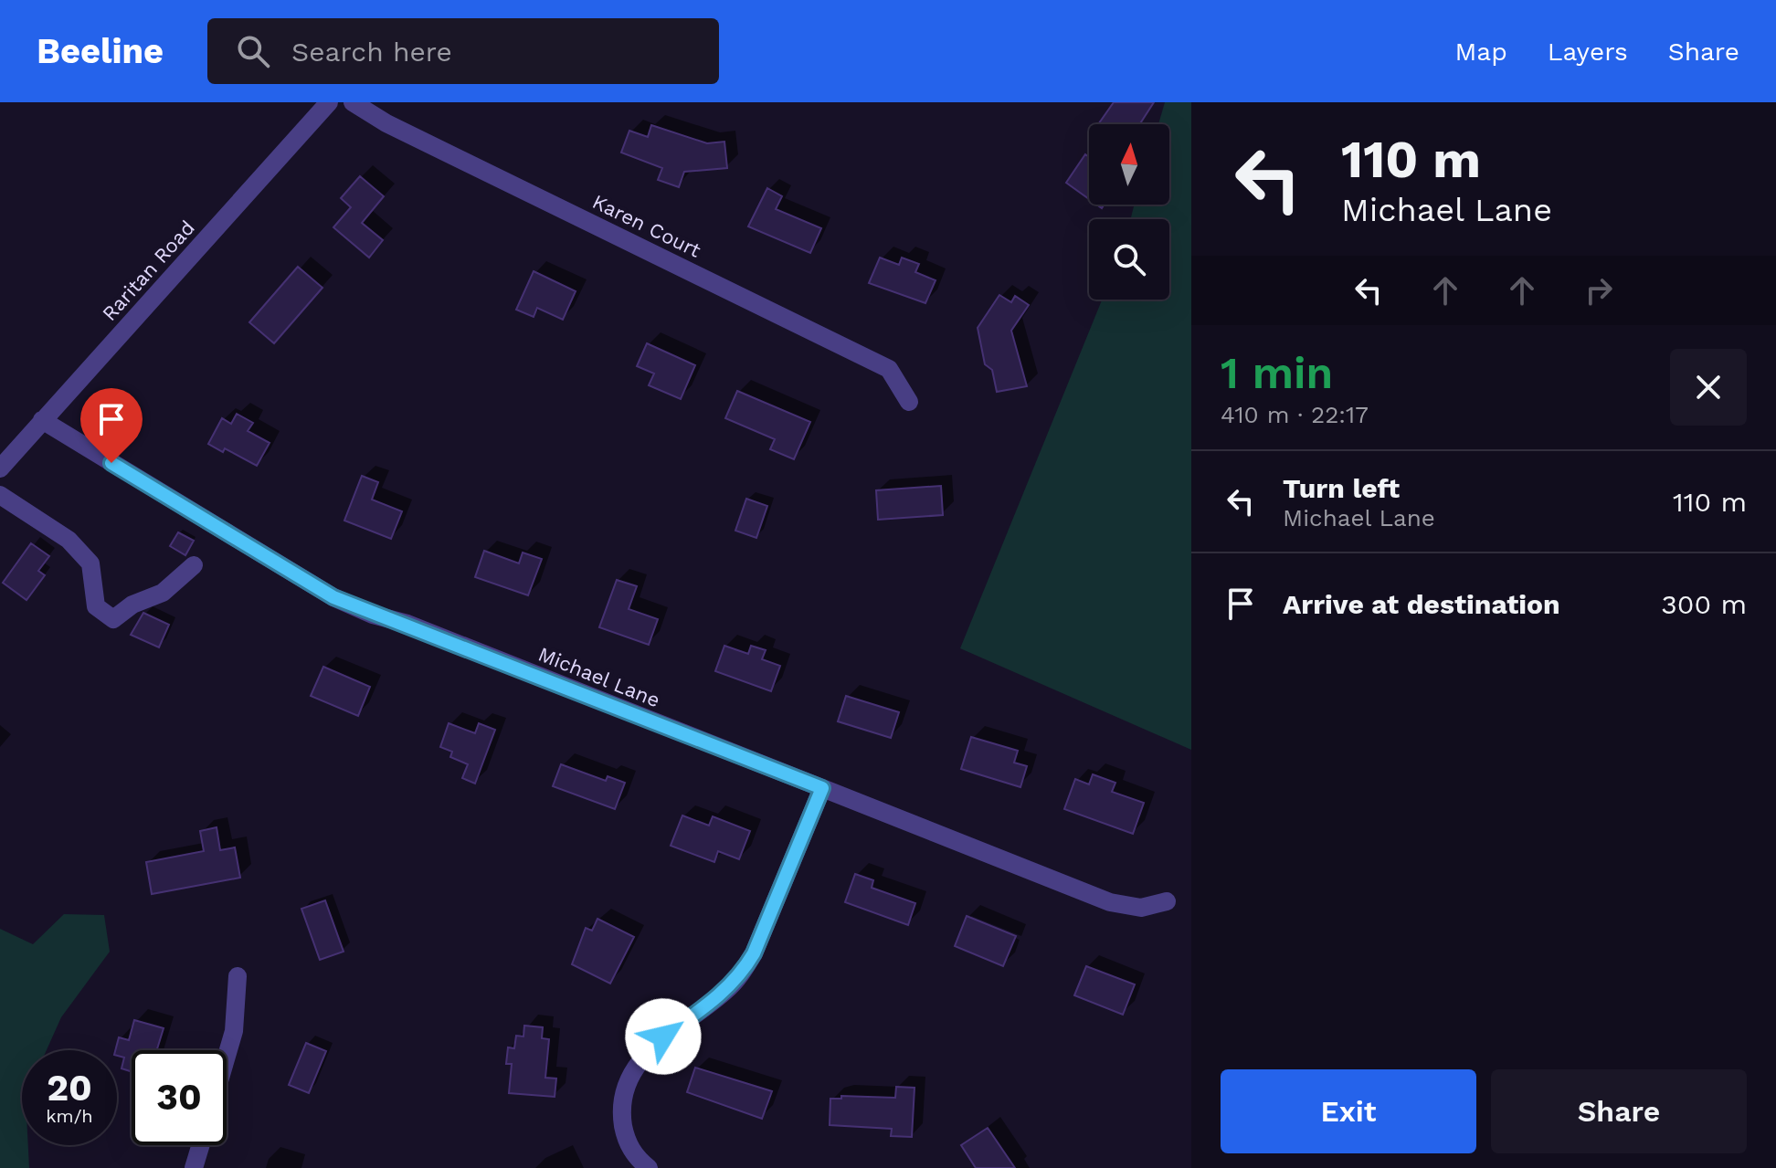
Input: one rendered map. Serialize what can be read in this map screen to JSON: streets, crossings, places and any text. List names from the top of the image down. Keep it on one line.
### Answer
{"streets":{"street":["Karen Court","Raritan Road","Michael Lane"]},"crossings":[["Raritan Road","Michael Lane"]],"north":"top","page":{"header":"Beeline","search":"Search here","nav":["Map","Layers","Share"],"turn":["110 m","Michael Lane"],"heading":["1 min","410 m · 22:17"],"list":[{"name":"Turn left","note":"Michael Lane","value":"110 m"},{"name":"Arrive at destination","value":"300 m"}],"speed":"20 km/h","limit":"30","buttons":["Exit","Share"]}}
